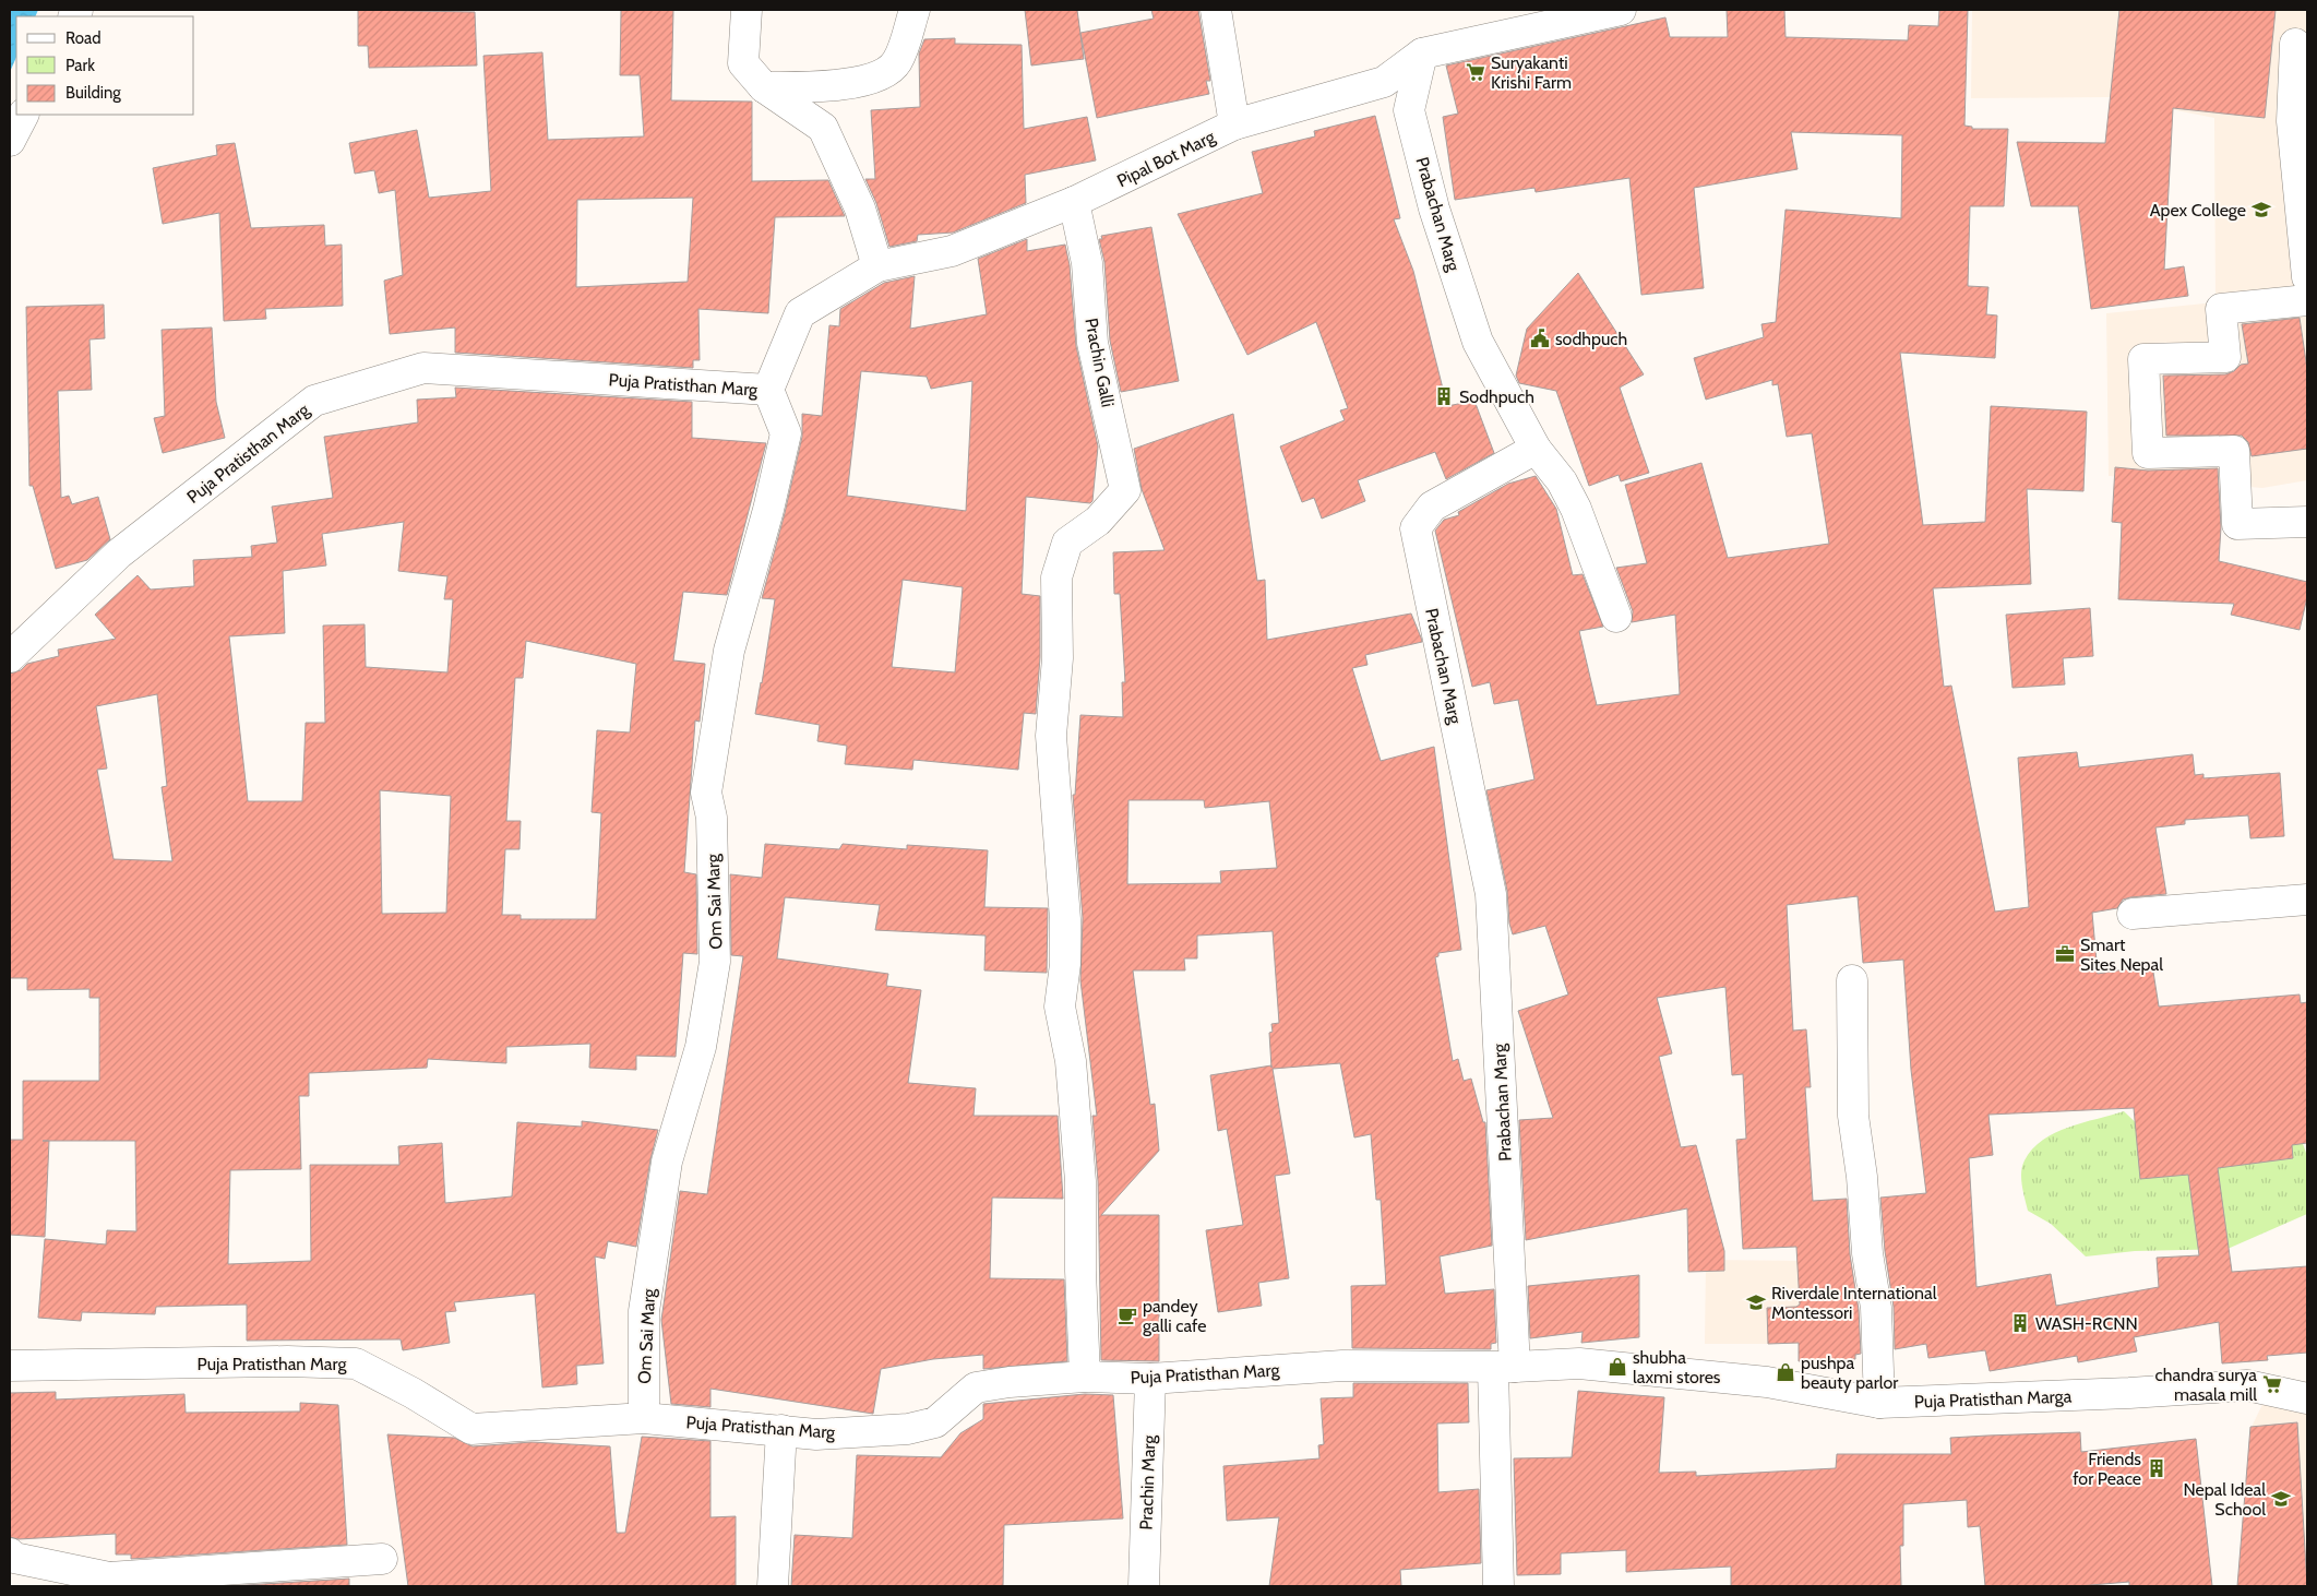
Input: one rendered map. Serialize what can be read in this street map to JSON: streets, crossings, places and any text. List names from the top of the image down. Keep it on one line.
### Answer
{"streets":{"street":["Pipal Bot Marg","Prabachan Marg","Prachin Galli","Puja Pratisthan Marg","Om Sai Marg","Puja Pratisthan Marga","Prachin Marg"]},"crossings":[["Pipal Bot Marg","Prabachan Marg"],["Pipal Bot Marg","Prachin Galli"],["Pipal Bot Marg","Puja Pratisthan Marg"],["Pipal Bot Marg","Om Sai Marg"],["Prabachan Marg","Puja Pratisthan Marg"],["Prabachan Marg","Puja Pratisthan Marga"],["Prachin Galli","Puja Pratisthan Marg"],["Puja Pratisthan Marg","Om Sai Marg"],["Puja Pratisthan Marg","Puja Pratisthan Marga"],["Puja Pratisthan Marg","Prachin Marg"]],"places":{"supermarket":["Suryakanti Krishi Farm","chandra surya masala mill"],"school or university":["Apex College","Riverdale International Montessori","Nepal Ideal School"],"public building":["sodhpuch"],"building":["Sodhpuch","WASH-RCNN","Friends for Peace"],"office":["Smart Sites Nepal"],"cafe":["pandey galli cafe"],"shop":["shubha laxmi stores","pushpa beauty parlor"]},"legend":["Road","Park","Building"]}
